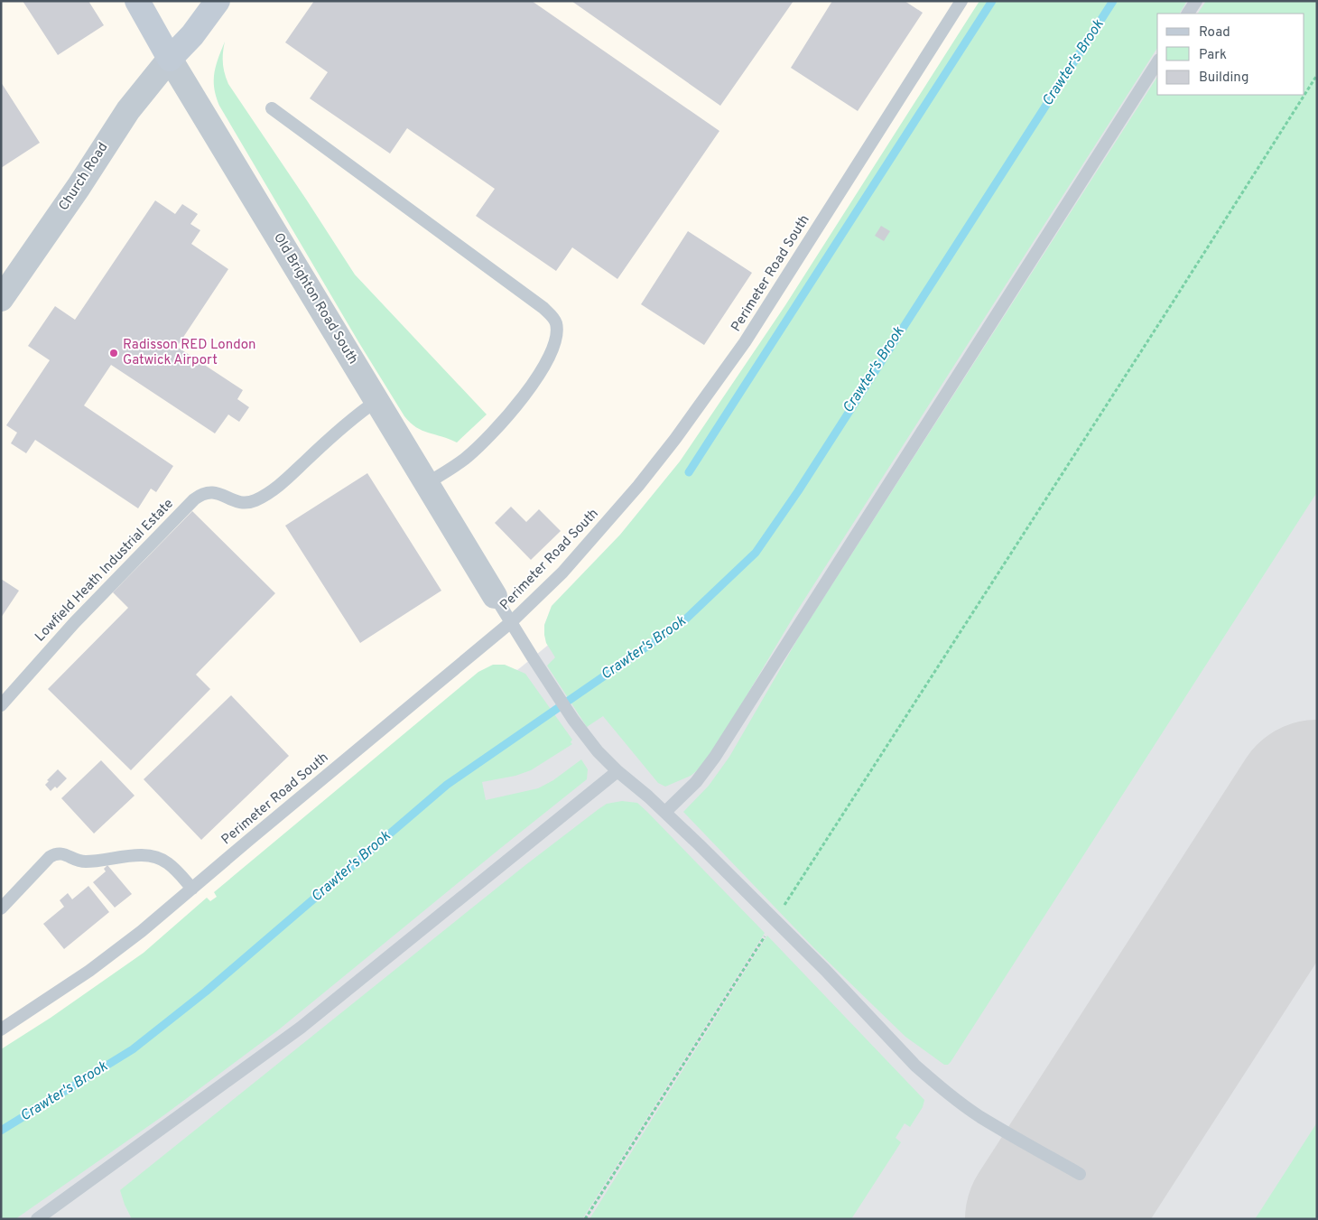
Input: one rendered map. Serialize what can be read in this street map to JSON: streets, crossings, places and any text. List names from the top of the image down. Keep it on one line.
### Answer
{"streets":{"street":["Church Road","Old Brighton Road South"],"lane":["Perimeter Road South","Lowfield Heath Industrial Estate"]},"crossings":[["Church Road","Old Brighton Road South"],["Old Brighton Road South","Lowfield Heath Industrial Estate"]],"water":["Crawter's Brook"],"places":["Radisson RED London Gatwick Airport"],"legend":["Road","Park","Building"]}
